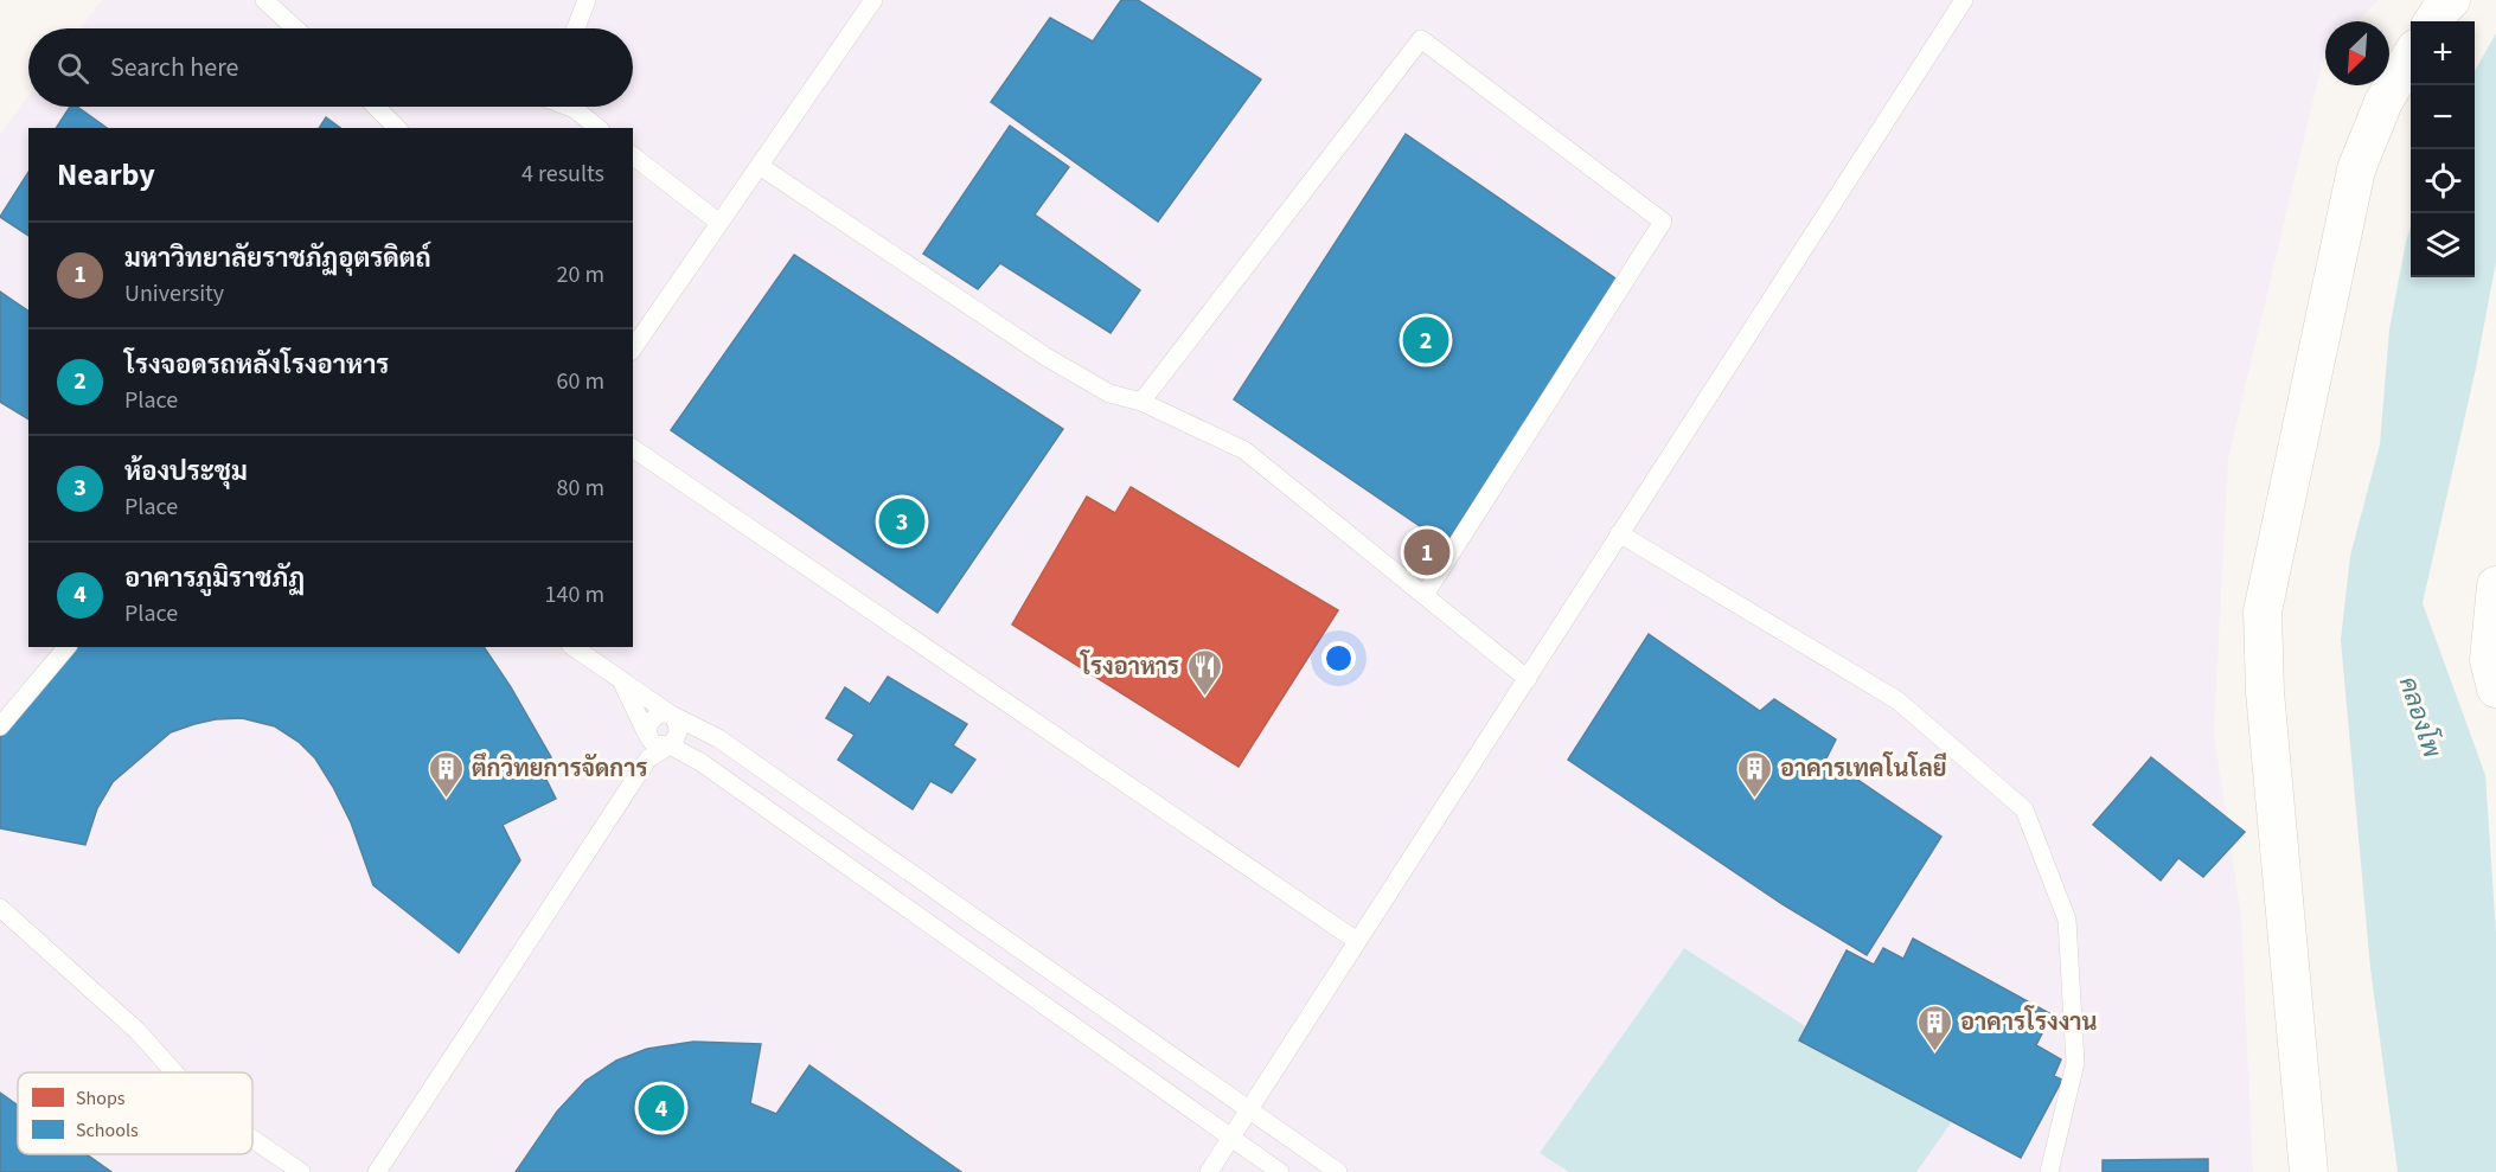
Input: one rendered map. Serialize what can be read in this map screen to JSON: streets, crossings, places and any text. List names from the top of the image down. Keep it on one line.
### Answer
{"water":["คลองโพ"],"places":{"restaurant":["โรงอาหาร"],"building":["ตึกวิทยการจัดการ","อาคารเทคโนโลยี","อาคารโรงงาน"]},"legend":["Shops","Schools"],"north":"bottom left","page":{"map_buttons":["+","−"],"search":"Search here","heading":["Nearby","4 results"],"list":[{"mark":"1","name":"มหาวิทยาลัยราชภัฏอุตรดิตถ์","note":"University","value":"20 m"},{"mark":"2","name":"โรงจอดรถหลังโรงอาหาร","note":"Place","value":"60 m"},{"mark":"3","name":"ห้องประชุม","note":"Place","value":"80 m"},{"mark":"4","name":"อาคารภูมิราชภัฏ","note":"Place","value":"140 m"}],"pins":["2","3","1","4"]}}
